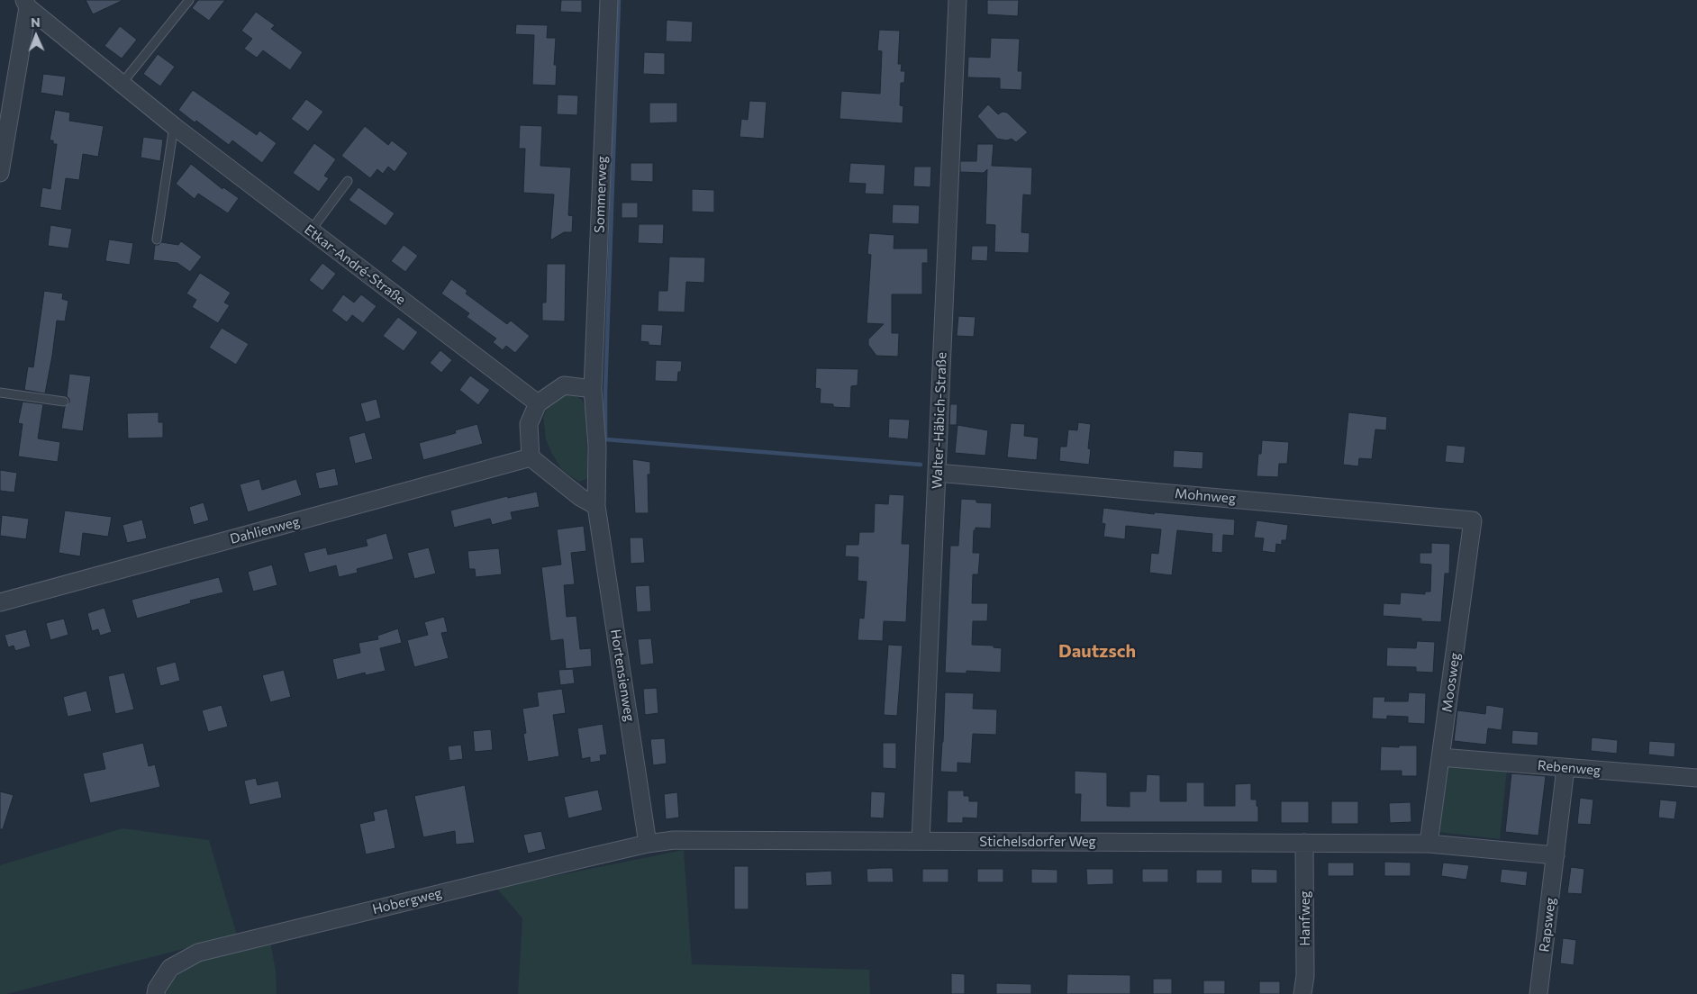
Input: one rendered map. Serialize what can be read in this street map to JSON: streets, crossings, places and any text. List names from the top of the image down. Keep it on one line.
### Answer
{"streets":{"street":["Sommerweg","Etkar-André-Straße","Walter-Häbich-Straße","Mohnweg","Dahlienweg","Hortensienweg","Moosweg","Rebenweg","Stichelsdorfer Weg","Hobergweg","Hanfweg","Rapsweg"]},"crossings":[["Sommerweg","Hortensienweg"],["Walter-Häbich-Straße","Mohnweg"],["Walter-Häbich-Straße","Stichelsdorfer Weg"],["Mohnweg","Moosweg"],["Hortensienweg","Stichelsdorfer Weg"],["Hortensienweg","Hobergweg"],["Moosweg","Rebenweg"],["Moosweg","Stichelsdorfer Weg"],["Rebenweg","Rapsweg"],["Stichelsdorfer Weg","Hobergweg"],["Stichelsdorfer Weg","Hanfweg"]],"districts":["Dautzsch"],"north":"top"}
